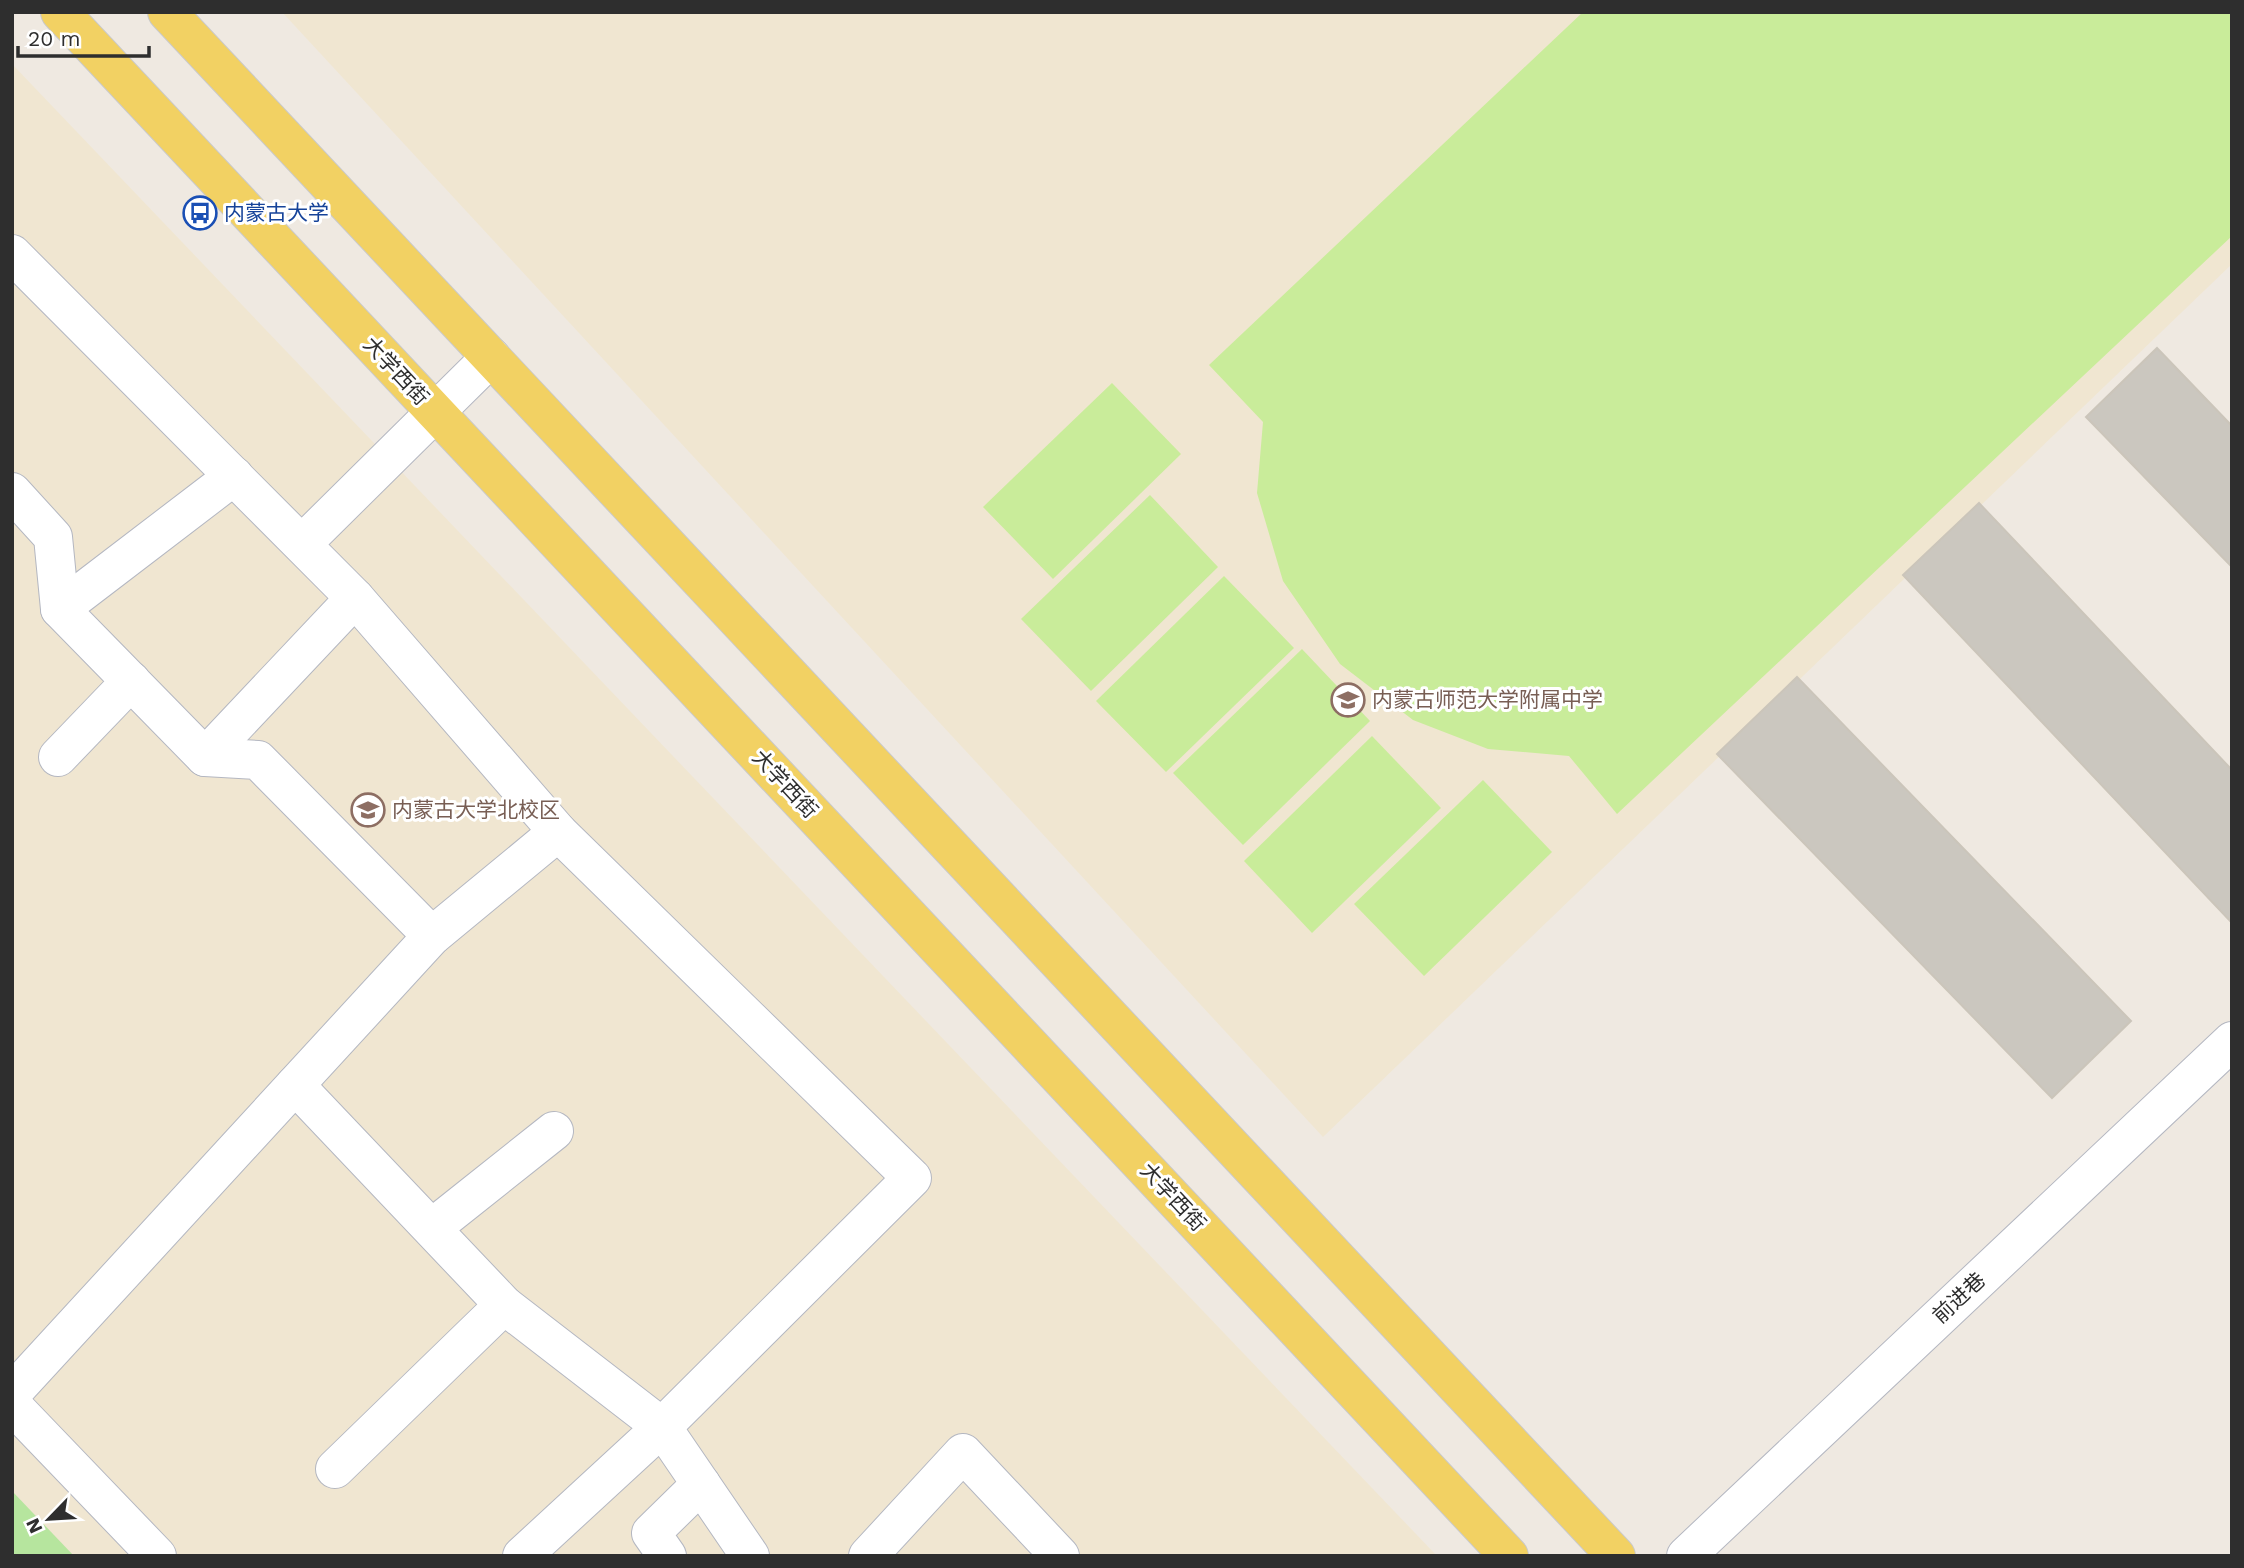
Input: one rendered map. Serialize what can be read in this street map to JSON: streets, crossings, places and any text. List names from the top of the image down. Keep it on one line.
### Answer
{"streets":{"main road":["大学西街"],"street":["前进巷"]},"places":{"bus stop":["内蒙古大学"],"school or university":["内蒙古师范大学附属中学","内蒙古大学北校区"]},"scale_bar":"20 m","north":"bottom left"}
